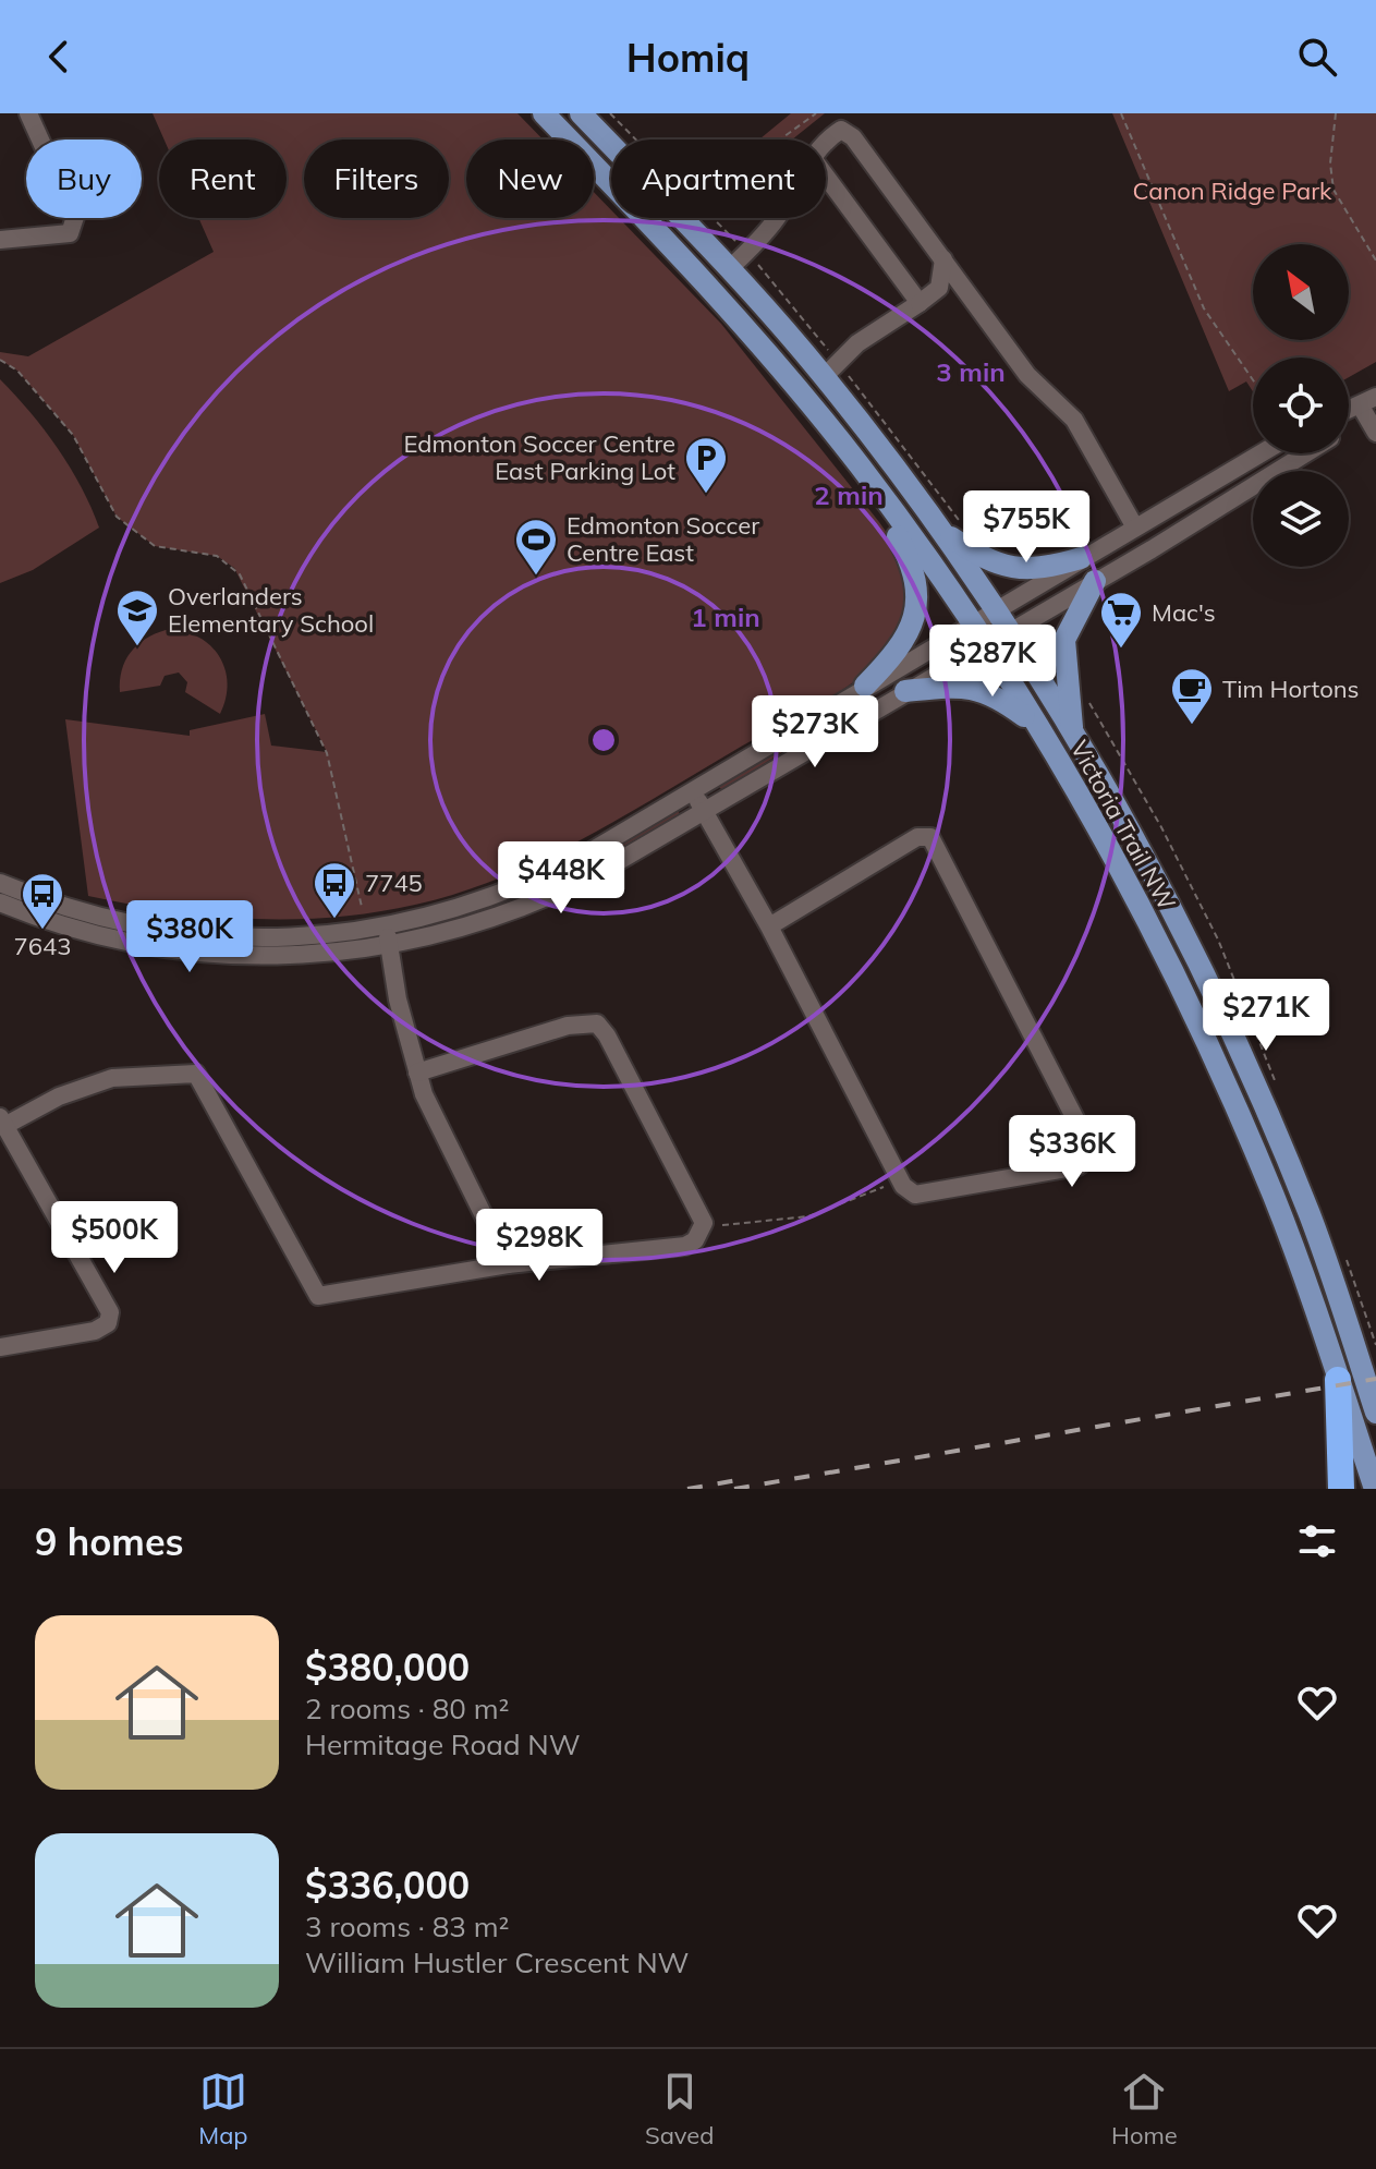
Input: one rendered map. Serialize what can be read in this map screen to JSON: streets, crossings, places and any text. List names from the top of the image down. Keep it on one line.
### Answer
{"streets":{"main road":["Victoria Trail NW"]},"parks":["Canon Ridge Park"],"places":{"parking":["Edmonton Soccer Centre East Parking Lot"],"sports":["Edmonton Soccer Centre East"],"school or university":["Overlanders Elementary School"],"supermarket":["Mac's"],"cafe":["Tim Hortons"],"bus stop":["7745","7643"]},"north":"top left","page":{"header":"Homiq","chip":["Buy","Rent","Filters","New","Apartment"],"price":["$755K","$287K","$273K","$448K","$380K","$271K","$336K","$500K","$298K"],"heading":"9 homes","list":[{"name":"$380,000","note":"2 rooms · 80 m² · Hermitage Road NW"},{"name":"$336,000","note":"3 rooms · 83 m² · William Hustler Crescent NW"}],"tabs":["Map","Saved","Home"]},"rings":["3 min","2 min","1 min"]}
